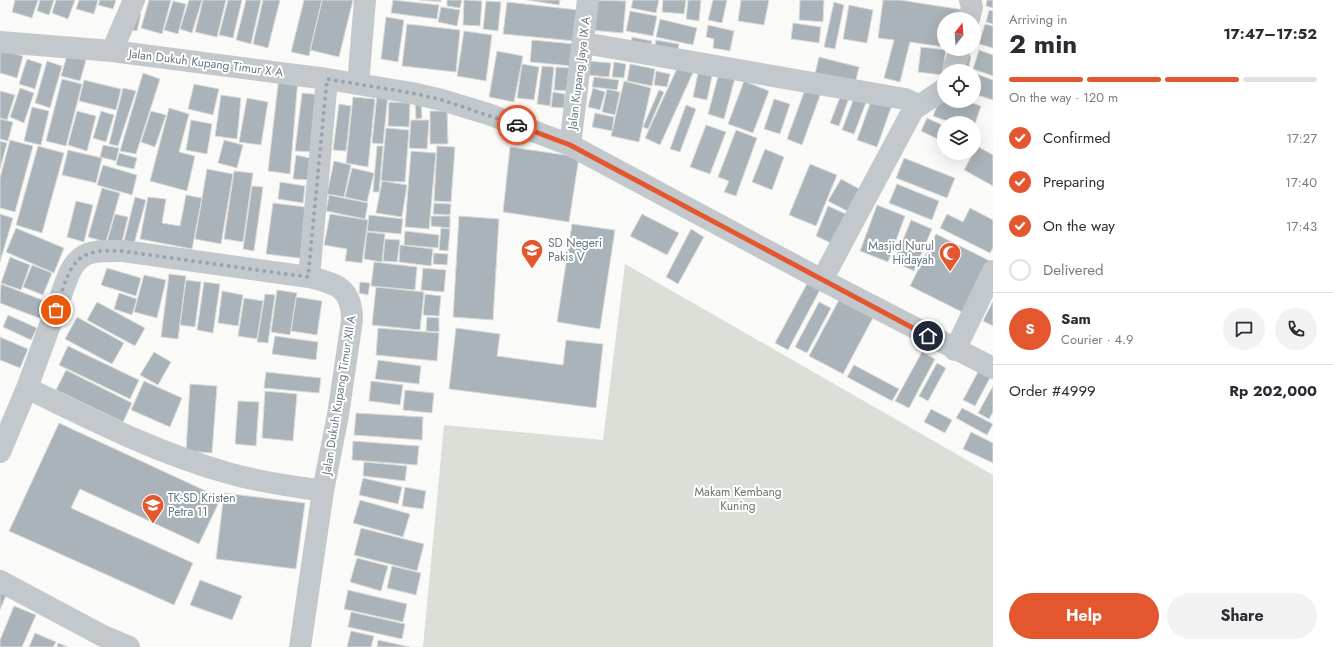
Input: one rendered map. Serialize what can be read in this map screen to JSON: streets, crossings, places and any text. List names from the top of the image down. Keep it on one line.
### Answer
{"streets":{"street":["Jalan Dukuh Kupang Timur X A","Jalan Kupang Jaya IX A","Jalan Dukuh Kupang Timur XII A"]},"crossings":[["Jalan Dukuh Kupang Timur X A","Jalan Kupang Jaya IX A"]],"parks":["Makam Kembang Kuning"],"places":{"school or university":["SD Negeri Pakis V","TK-SD Kristen Petra 11"],"mosque":["Masjid Nurul Hidayah"]},"north":"top","page":{"heading":["2 min","Arriving in","17:47–17:52"],"panel":["Sam","Courier · 4.9","Order #4999","Rp 202,000"],"bar":"On the way · 120 m","list":[["Confirmed","17:27"],["Preparing","17:40"],["On the way","17:43"],"Delivered"],"round":"S","buttons":["Help","Share"]}}
